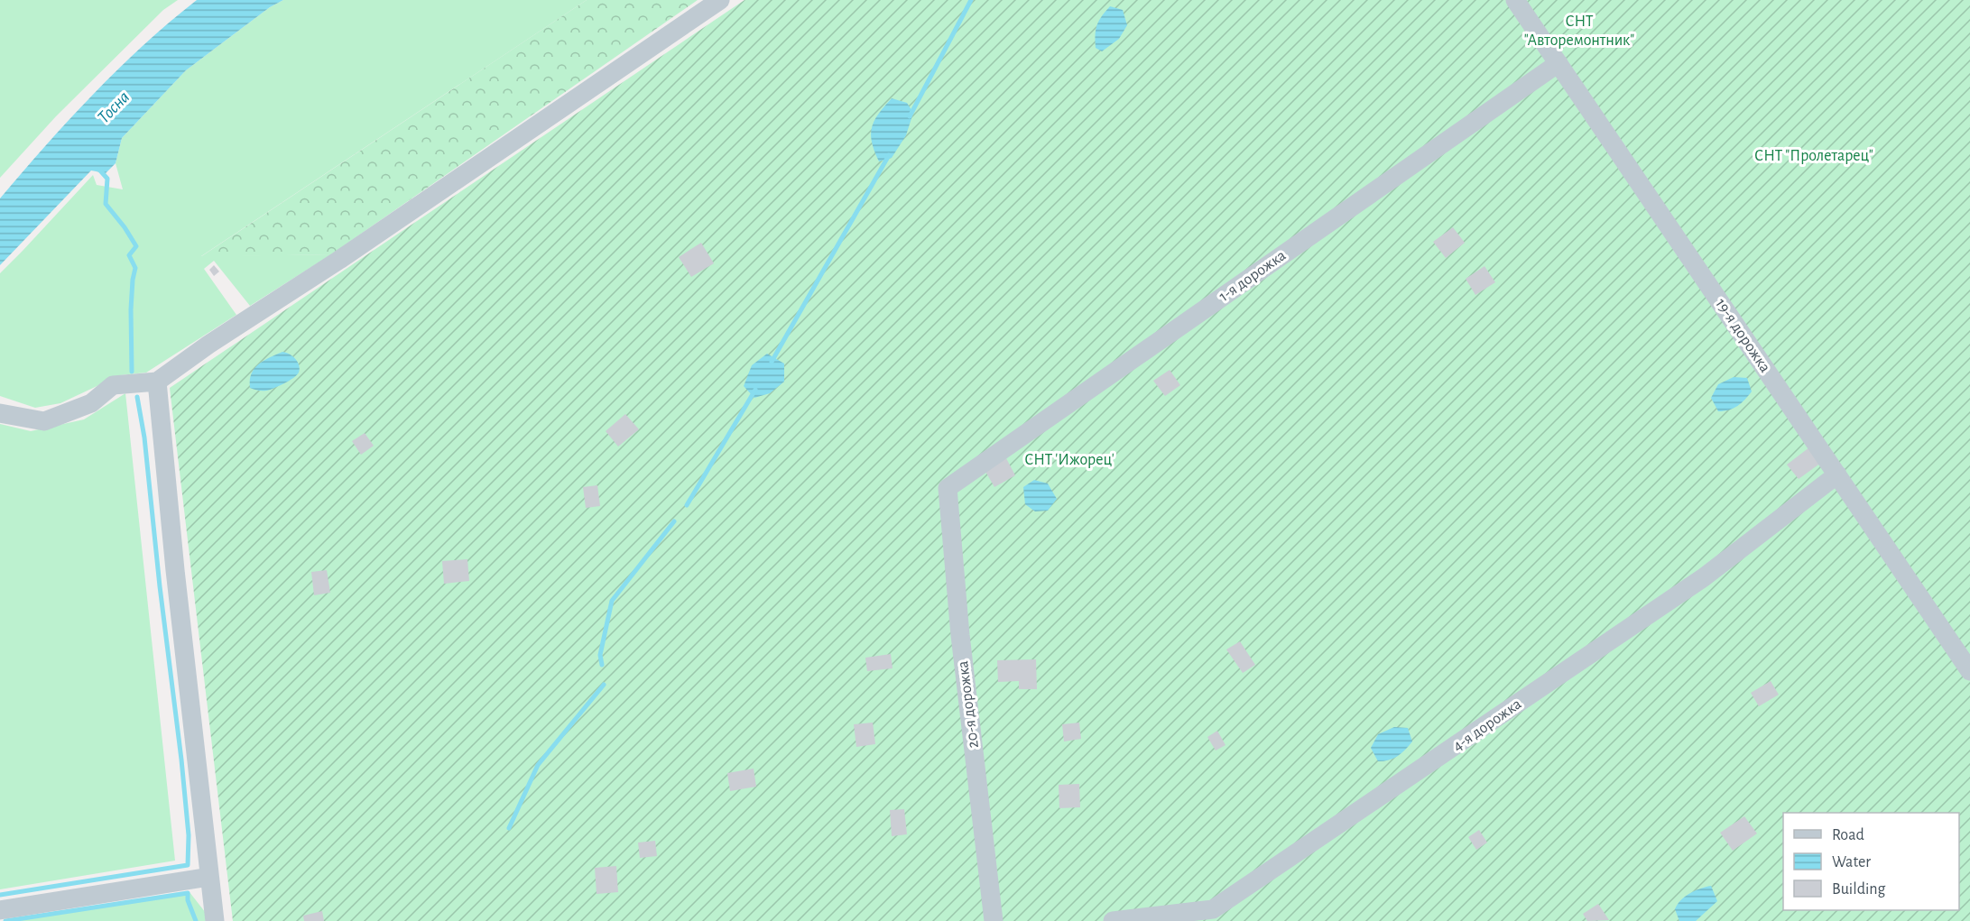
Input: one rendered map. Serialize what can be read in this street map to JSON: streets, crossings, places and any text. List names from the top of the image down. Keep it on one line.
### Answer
{"streets":{"street":["1-я дорожка","19-я дорожка","20-я дорожка","4-я дорожка"]},"crossings":[["1-я дорожка","19-я дорожка"],["1-я дорожка","20-я дорожка"],["19-я дорожка","4-я дорожка"]],"water":["Тосна"],"parks":["СНТ \"Авторемонтник\"","СНТ \"Пролетарец\"","СНТ 'Ижорец'"],"legend":["Road","Water","Building"]}
